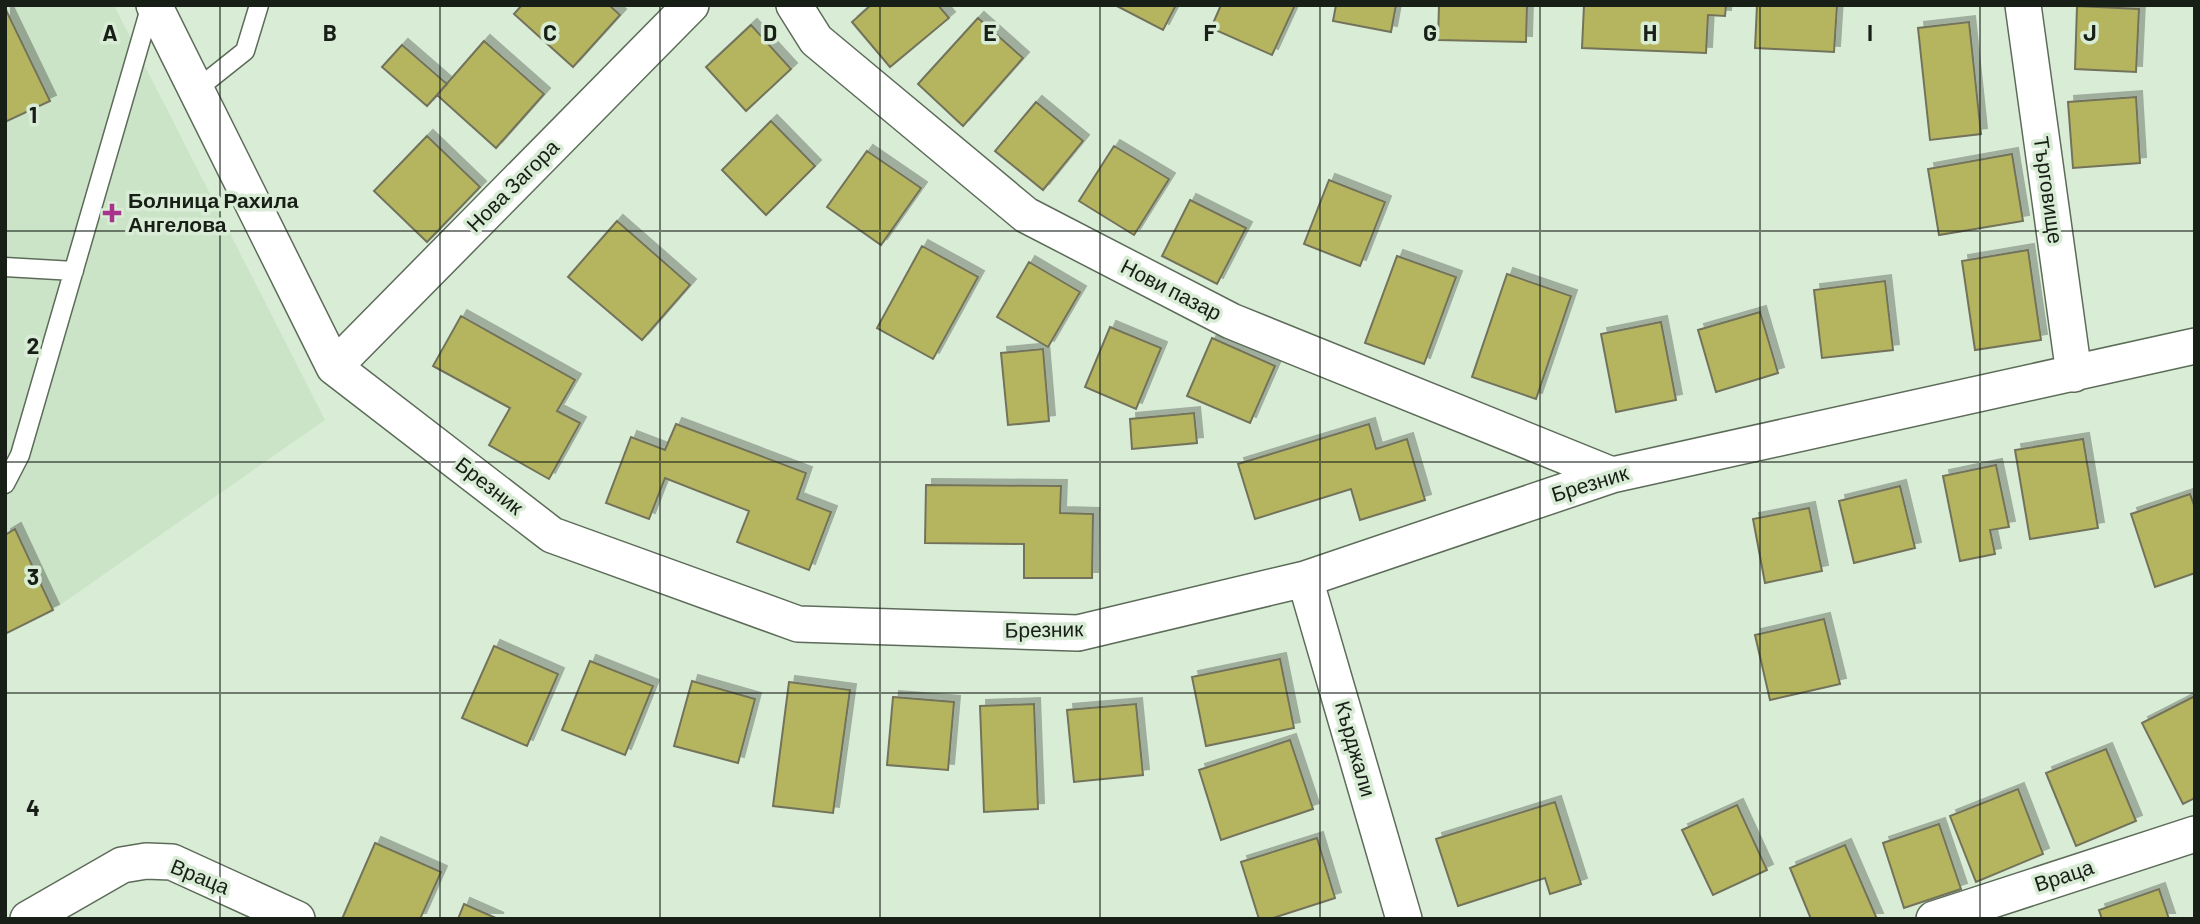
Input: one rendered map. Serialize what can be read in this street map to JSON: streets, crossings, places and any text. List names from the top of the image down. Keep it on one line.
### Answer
{"streets":{"street":["Нова Загора","Търговище","Нови пазар","Брезник","Кърджали","Враца"]},"crossings":[["Нова Загора","Брезник"],["Търговище","Брезник"],["Нови пазар","Брезник"],["Брезник","Кърджали"]],"places":{"health":["Болница Рахила Ангелова"]},"grid":{"columns":["A","B","C","D","E","F","G","H","I","J"],"rows":["1","2","3","4"]}}
